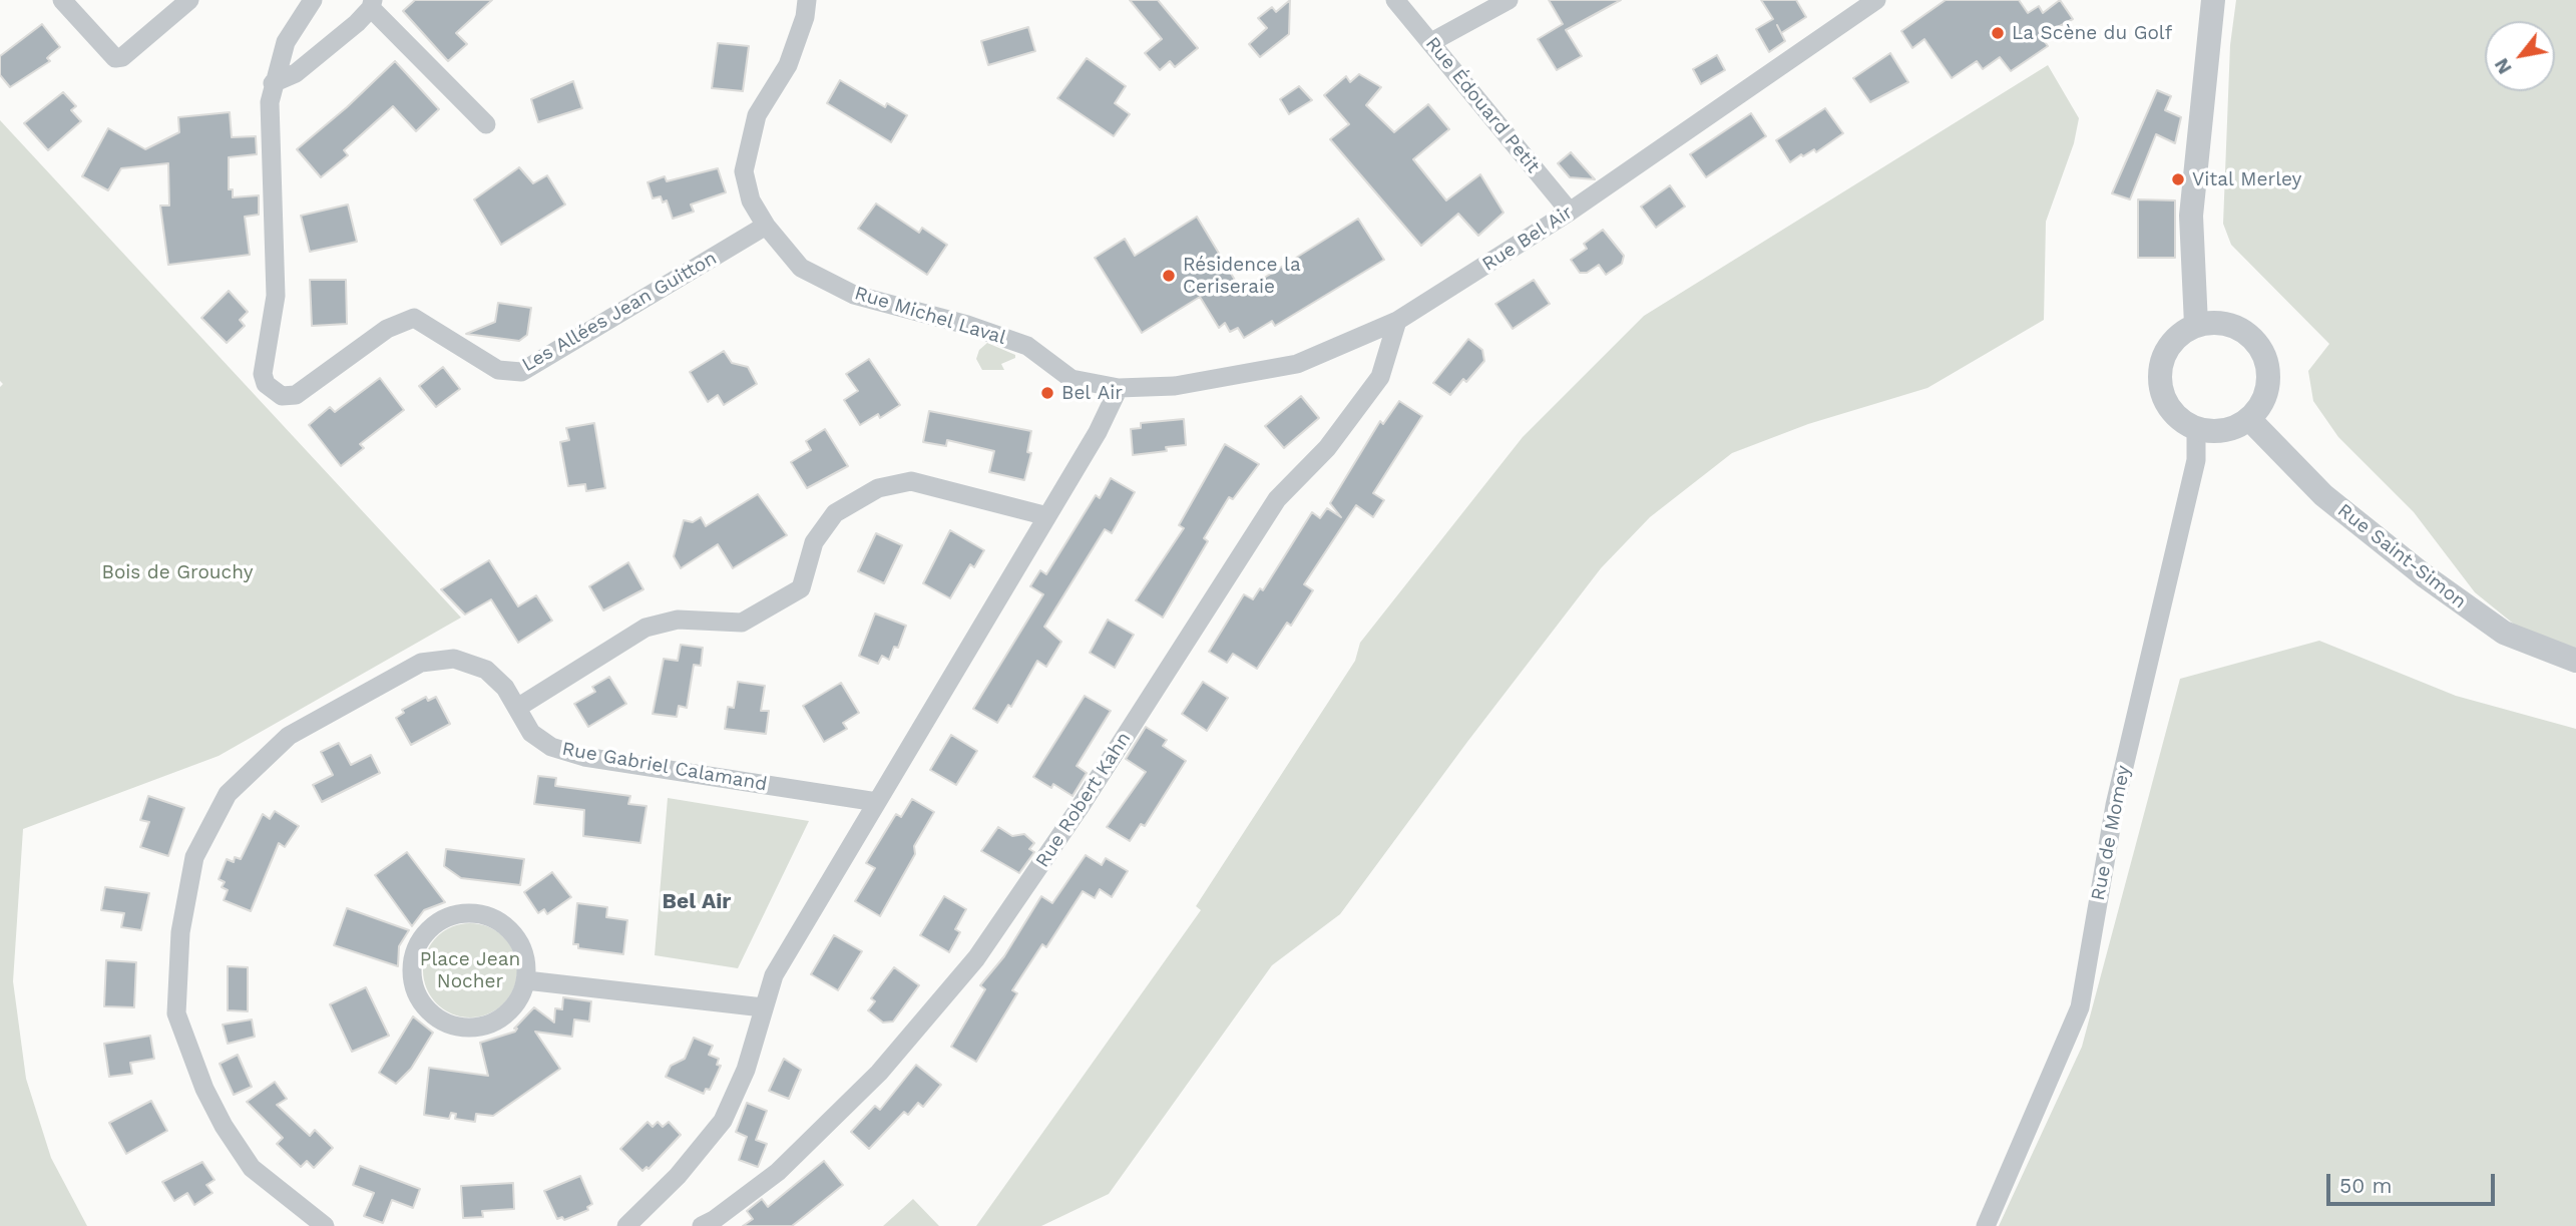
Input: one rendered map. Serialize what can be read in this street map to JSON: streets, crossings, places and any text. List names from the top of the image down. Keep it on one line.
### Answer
{"streets":{"street":["Rue Édouard Petit","Rue Bel Air","Les Allées Jean Guitton","Rue Michel Laval","Rue Saint-Simon","Rue Gabriel Calamand","Rue Robert Kahn","Rue de Momey"]},"crossings":[["Rue Édouard Petit","Rue Bel Air"],["Rue Bel Air","Rue Michel Laval"],["Rue Bel Air","Rue Robert Kahn"],["Les Allées Jean Guitton","Rue Michel Laval"],["Rue Saint-Simon","Rue de Momey"]],"districts":["Bel Air"],"parks":["Bois de Grouchy","Place Jean Nocher"],"places":["La Scène du Golf","Vital Merley","Résidence la Ceriseraie","Bel Air"],"scale_bar":"50 m","north":"bottom left"}
